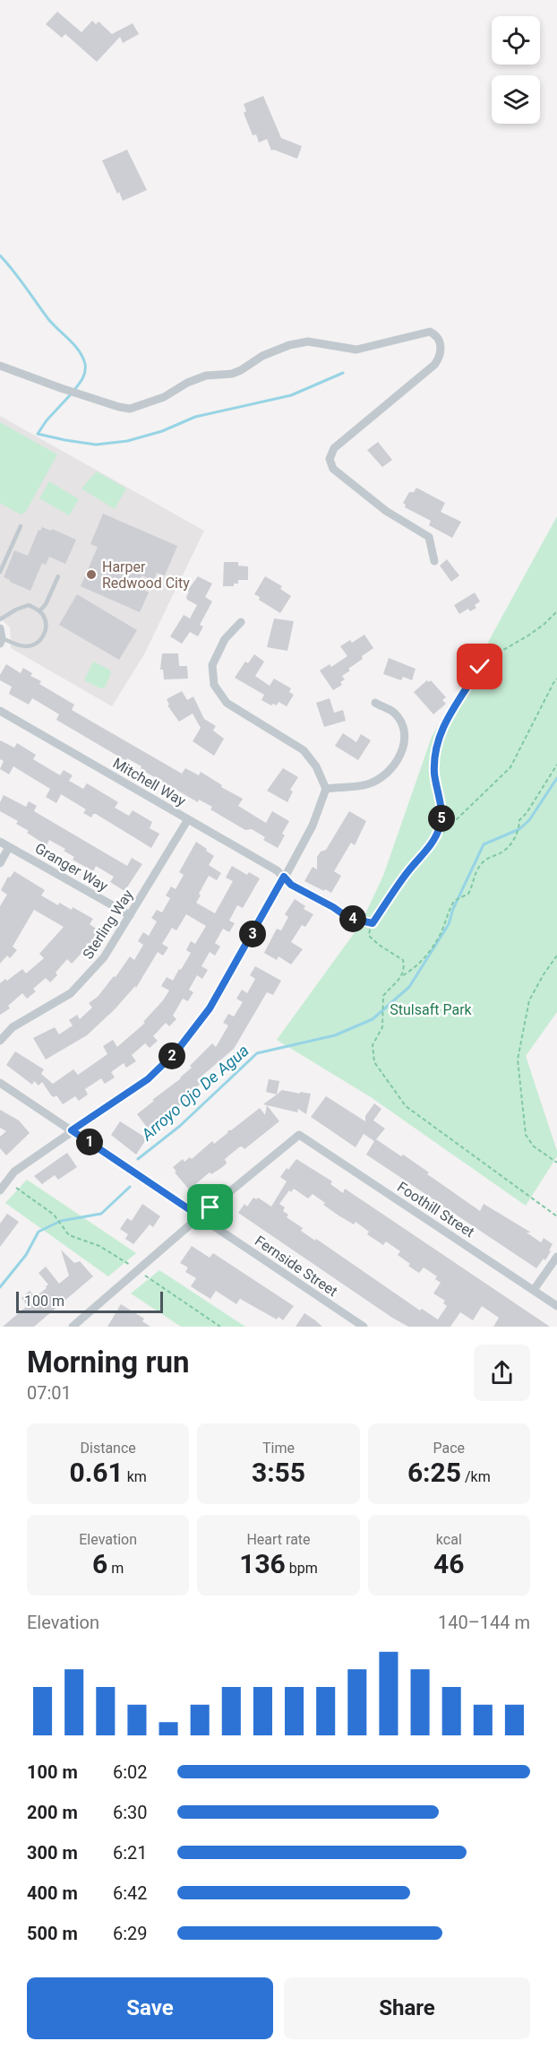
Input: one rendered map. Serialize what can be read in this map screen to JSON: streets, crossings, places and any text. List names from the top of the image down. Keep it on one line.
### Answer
{"streets":{"street":["Mitchell Way","Granger Way","Sterling Way","Foothill Street","Fernside Street"]},"crossings":[["Mitchell Way","Sterling Way"],["Granger Way","Sterling Way"],["Foothill Street","Fernside Street"]],"water":["Arroyo Ojo De Agua"],"parks":["Stulsaft Park"],"places":["Harper Redwood City"],"scale_bar":"100 m","page":{"pins":["5","4","3","2","1"],"scale":"100 m","heading":["Morning run","07:01"],"stats":[["Distance","0.61 km"],["Time","3:55"],["Pace","6:25 /km"],["Elevation","6 m"],["Heart rate","136 bpm"],["kcal","46"]],"chart":["Elevation","140–144 m"],"list":[{"name":"100 m","note":"6:02"},{"name":"200 m","note":"6:30"},{"name":"300 m","note":"6:21"},{"name":"400 m","note":"6:42"},{"name":"500 m","note":"6:29"}],"buttons":["Save","Share"]}}
